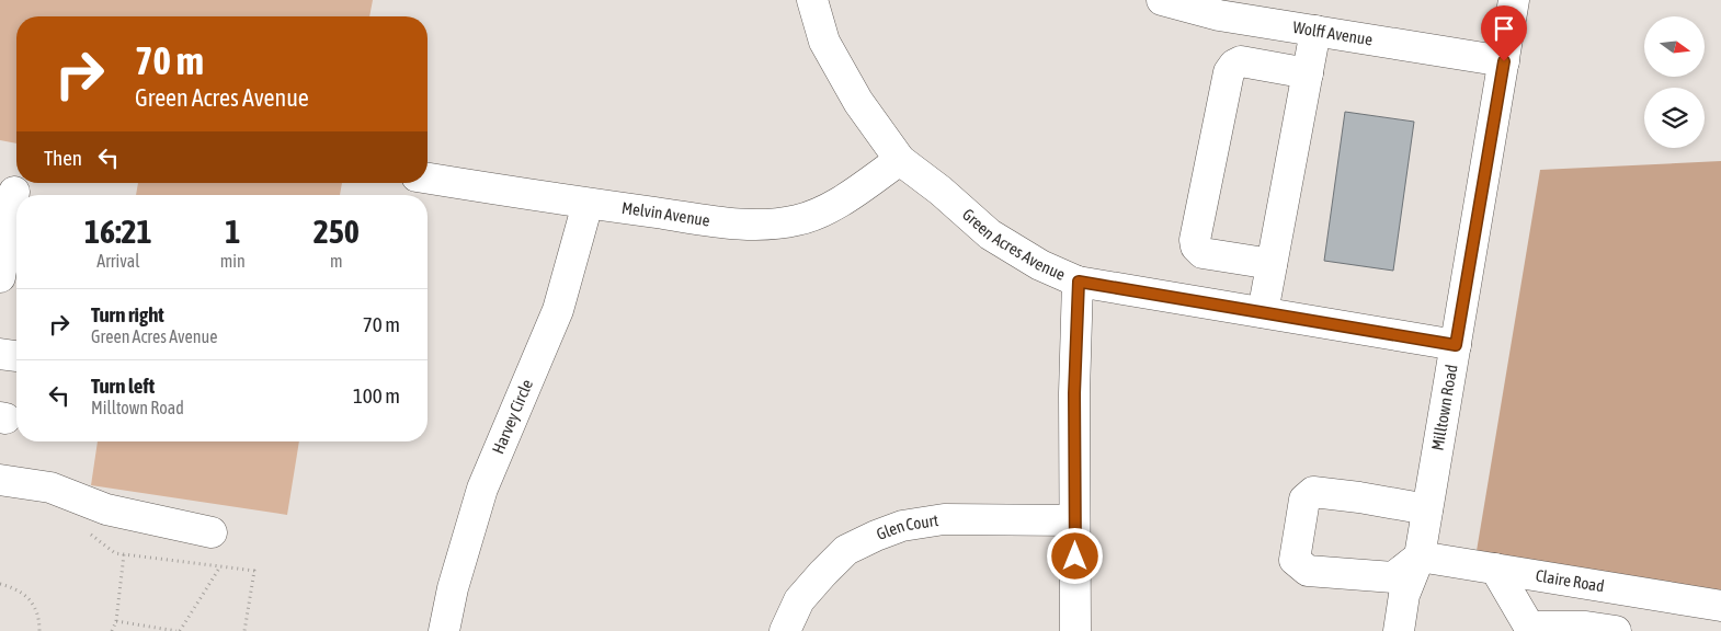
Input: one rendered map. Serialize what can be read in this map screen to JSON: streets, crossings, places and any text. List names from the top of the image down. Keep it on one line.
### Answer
{"streets":{"street":["Wolff Avenue","Melvin Avenue","Green Acres Avenue","Milltown Road","Harvey Circle","Glen Court","Claire Road"]},"crossings":[["Wolff Avenue","Milltown Road"],["Melvin Avenue","Green Acres Avenue"],["Melvin Avenue","Harvey Circle"],["Green Acres Avenue","Milltown Road"],["Milltown Road","Claire Road"]],"north":"right","page":{"turn":["70 m","Green Acres Avenue"],"then":"Then","eta":["16:21","Arrival","1","min","250","m"],"list":[{"name":"Turn right","note":"Green Acres Avenue","value":"70 m"},{"name":"Turn left","note":"Milltown Road","value":"100 m"}]}}
